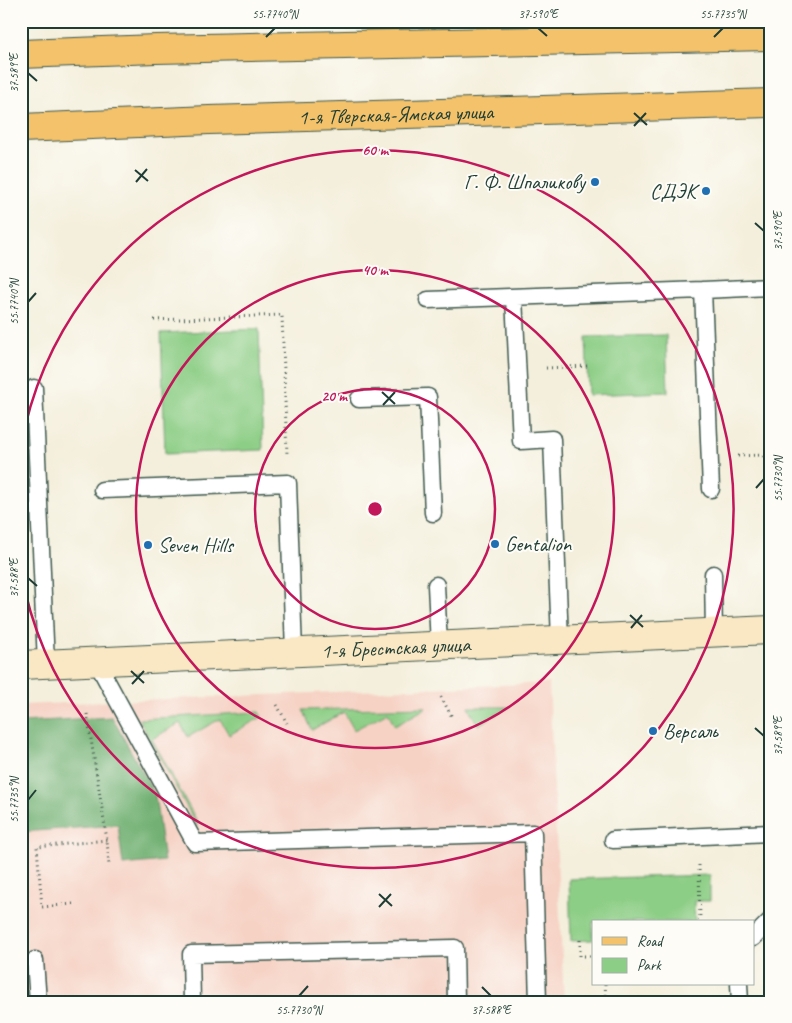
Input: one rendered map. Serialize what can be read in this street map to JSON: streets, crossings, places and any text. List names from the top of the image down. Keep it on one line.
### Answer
{"streets":{"main road":["1-я Тверская-Ямская улица","1-я Брестская улица"]},"places":["Г. Ф. Шпаликову","СДЭК","Gentalion","Seven Hills","Версаль"],"legend":["Road","Park"],"coordinates":["55.7740°N","37.590°E","55.7735°N","37.589°E","55.7730°N","37.588°E"],"rings":["60 m","40 m","20 m"]}
